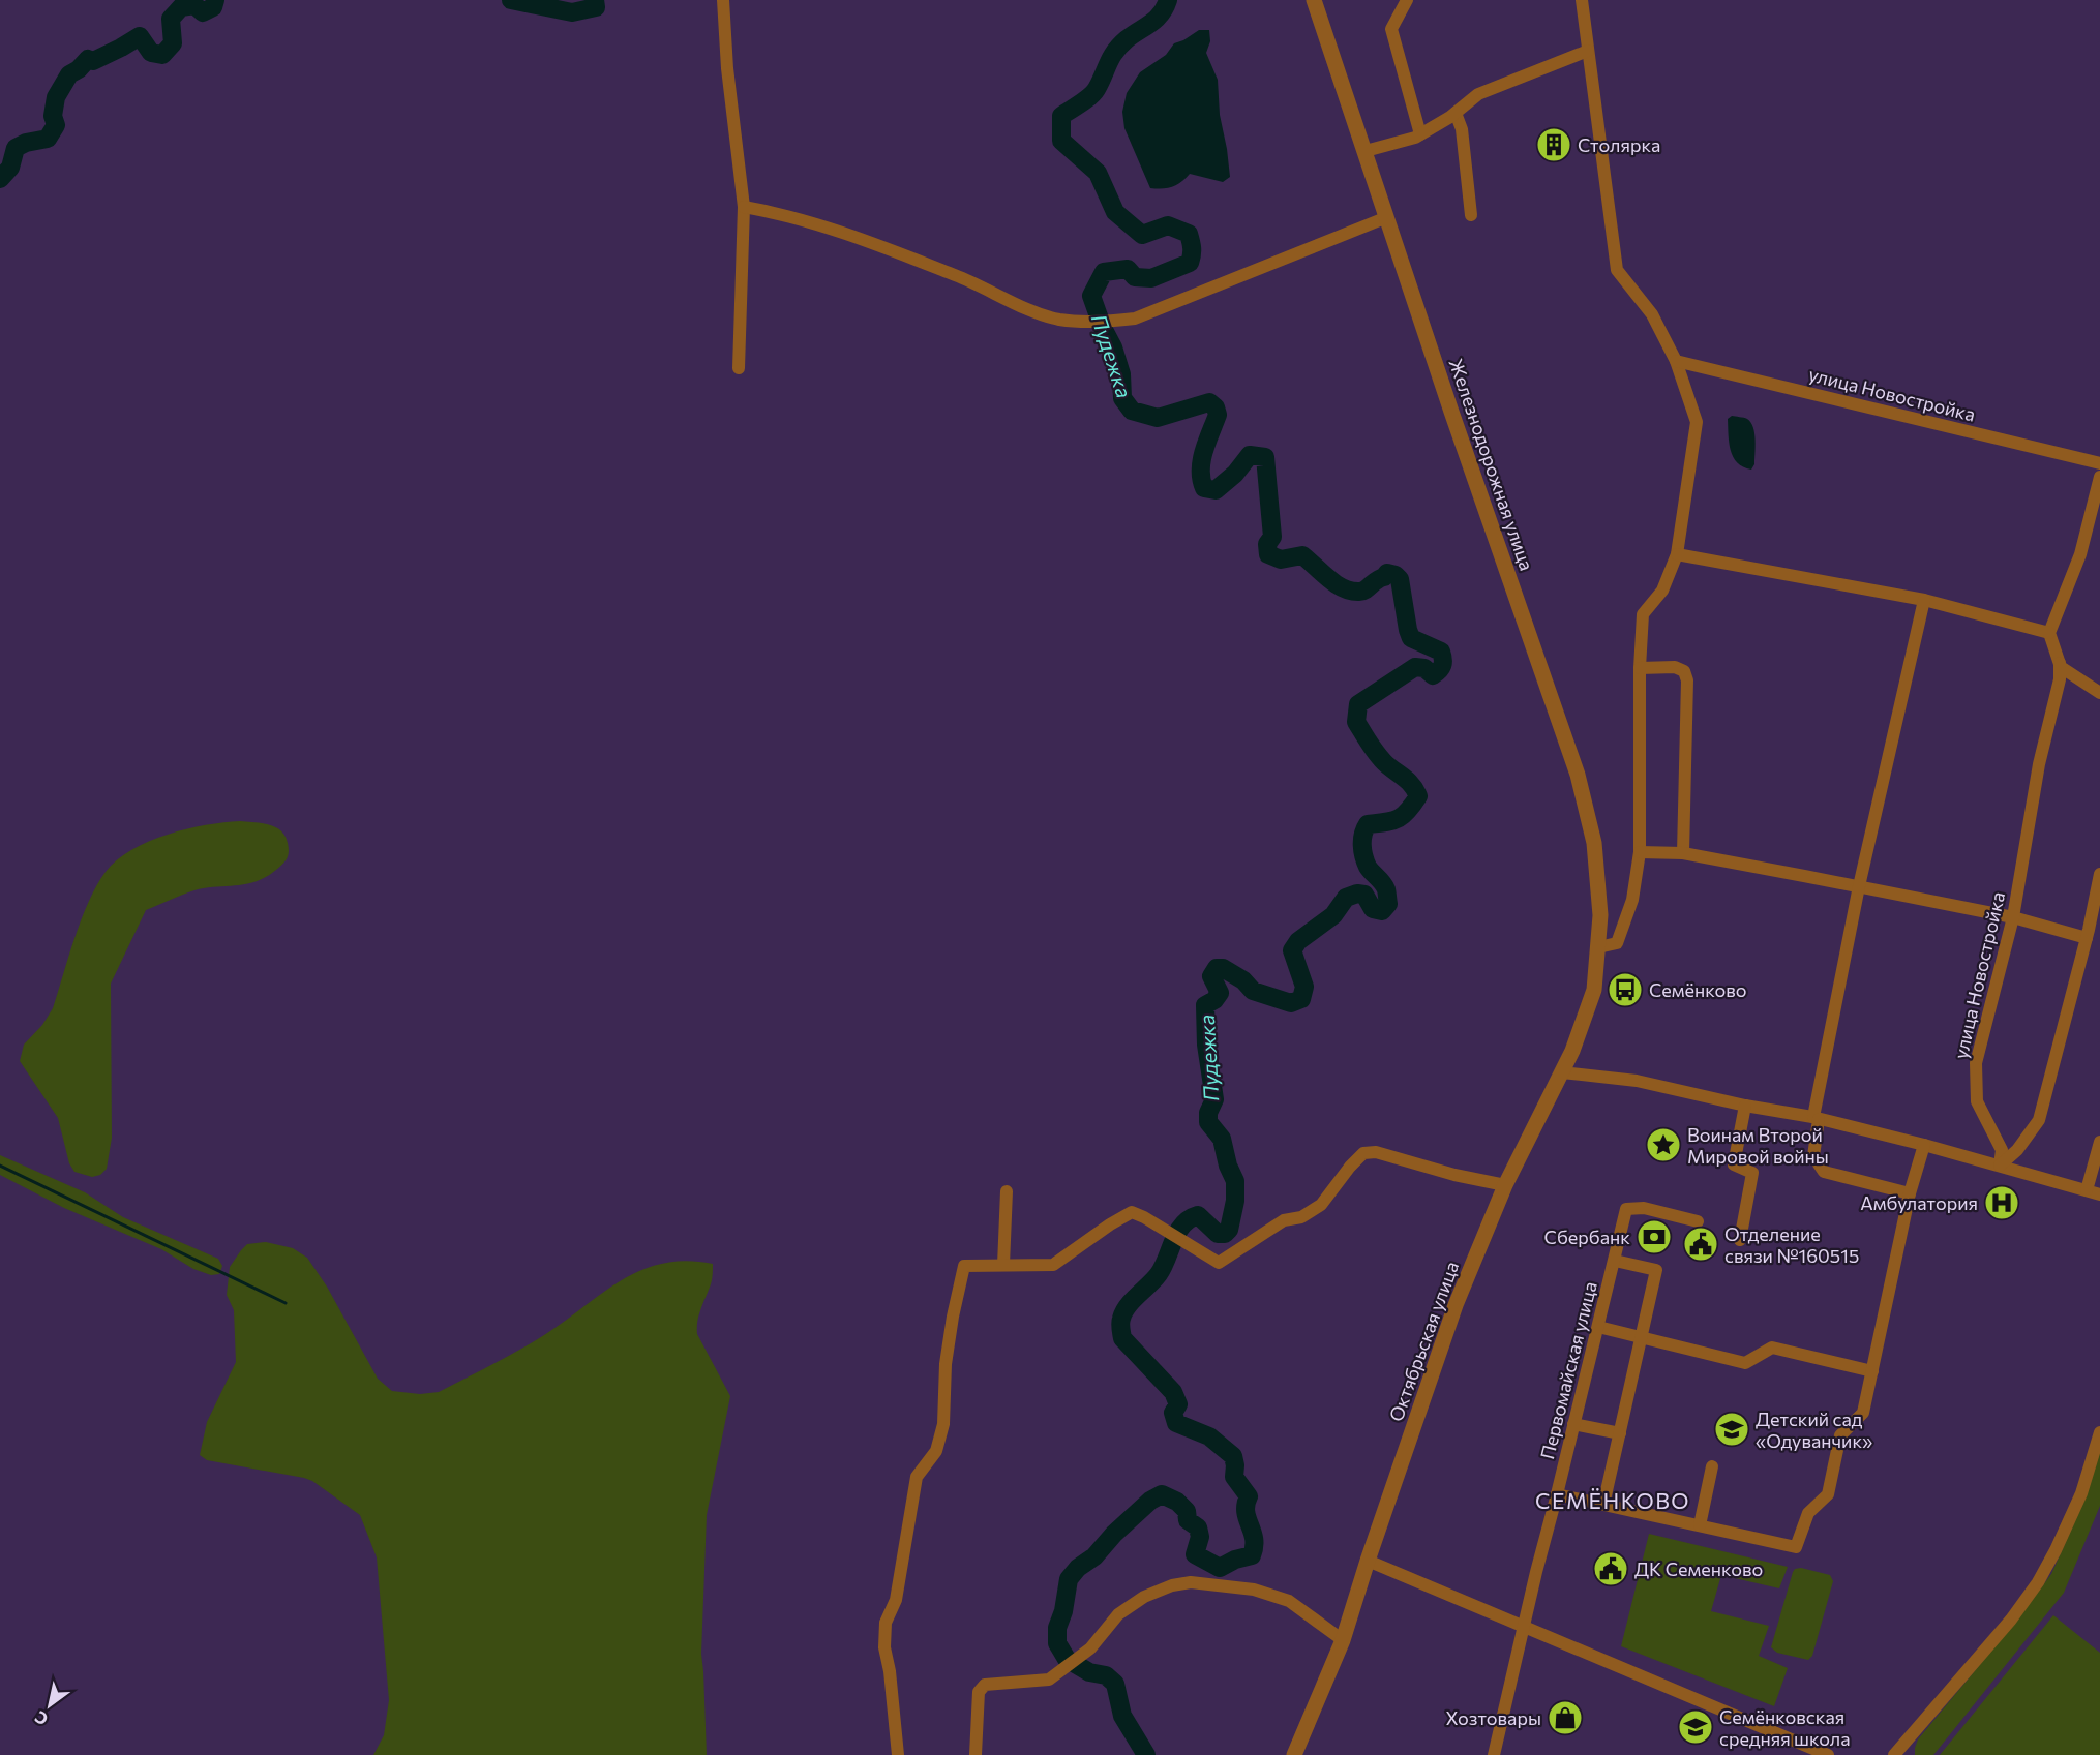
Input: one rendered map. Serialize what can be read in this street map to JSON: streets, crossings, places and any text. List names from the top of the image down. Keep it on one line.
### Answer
{"streets":{"street":["улица Новостройка","Железнодорожная улица","Октябрьская улица","Первомайская улица"]},"crossings":[["Железнодорожная улица","Октябрьская улица"]],"districts":["СЕМЁНКОВО"],"water":["Пудежка"],"places":{"building":["Столярка"],"bus stop":["Семёнково"],"place":["Воинам Второй Мировой войны"],"hospital":["Амбулатория"],"bank":["Сбербанк"],"public building":["Отделение связи №160515","ДК Семенково"],"school or university":["Детский сад «Одуванчик»","Семёнковская средняя школа"],"shop":["Хозтовары"]},"north":"bottom left"}
